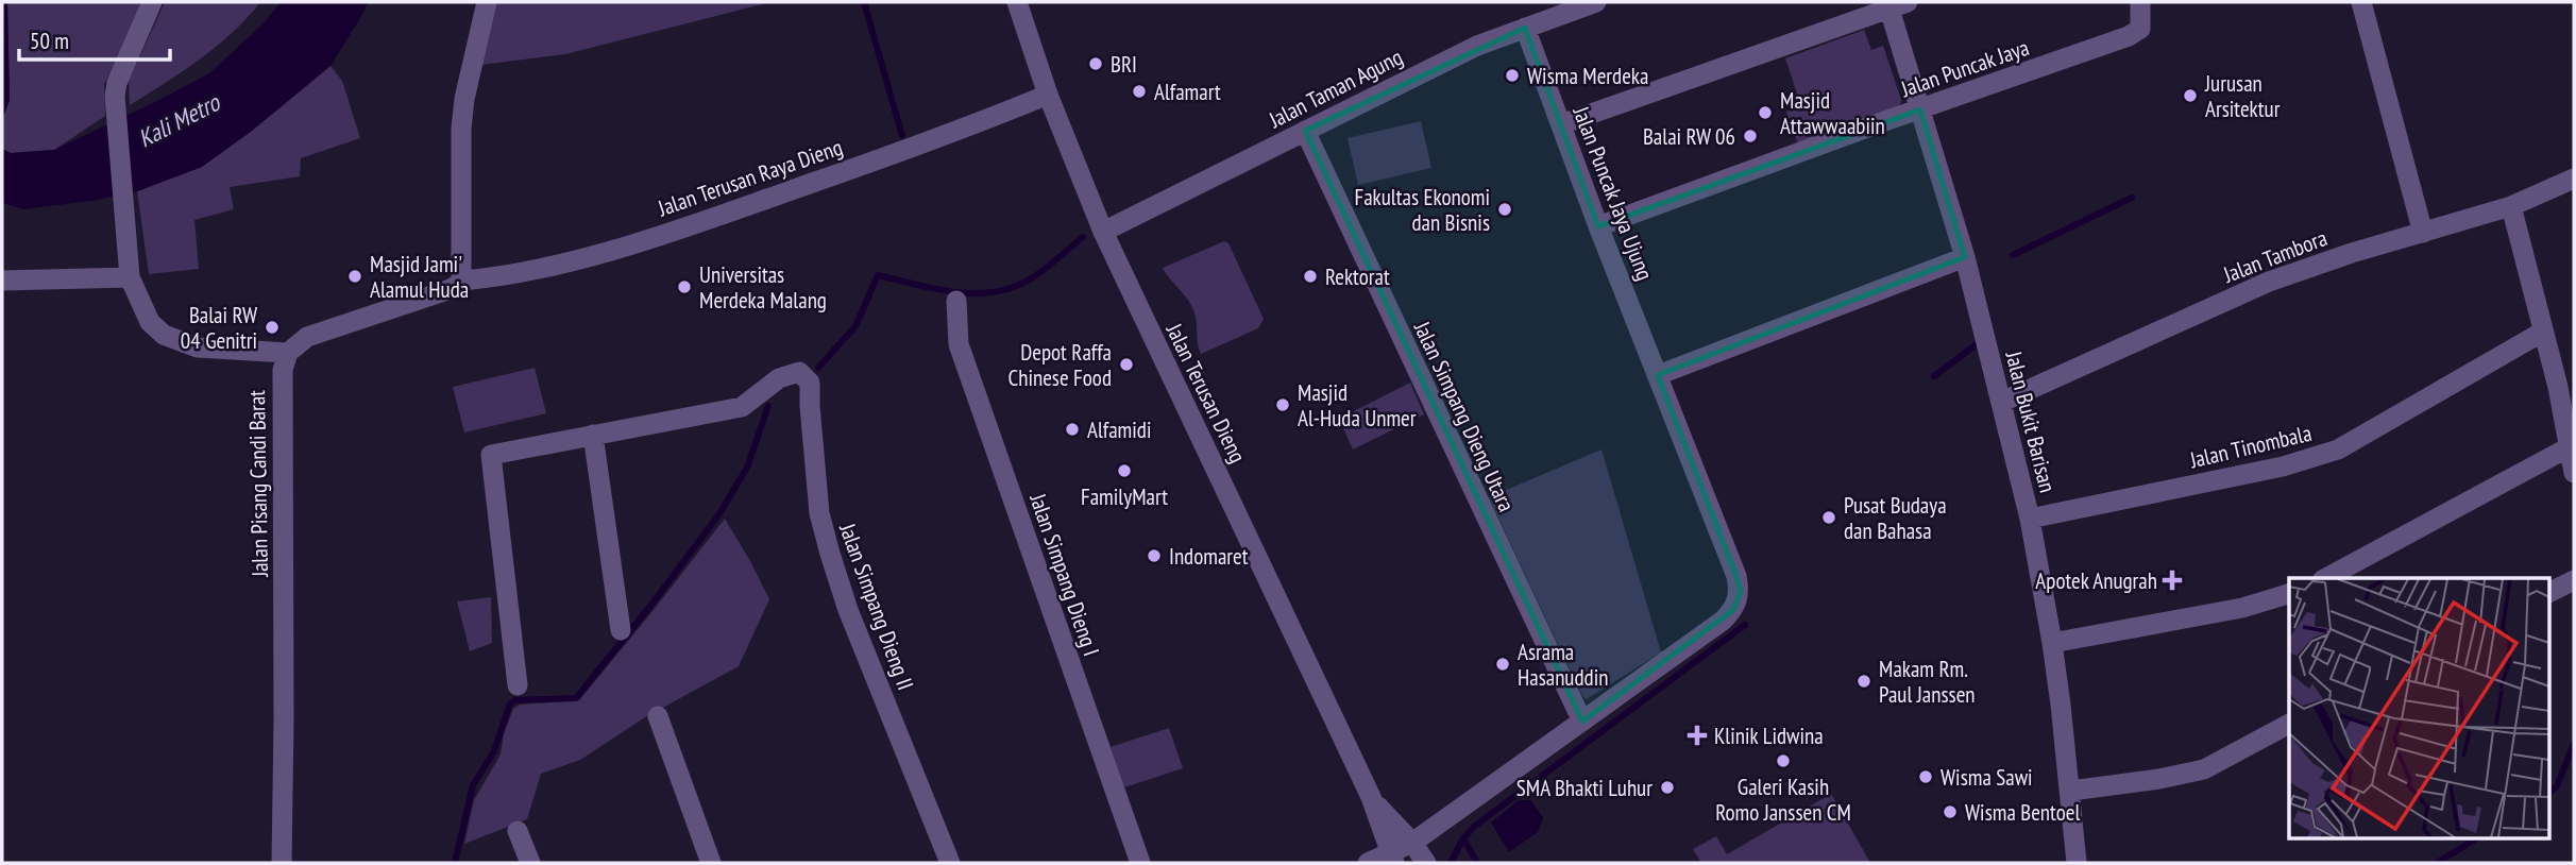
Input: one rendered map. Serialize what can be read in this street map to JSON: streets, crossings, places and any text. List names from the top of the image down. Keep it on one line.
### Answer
{"streets":{"street":["Jalan Puncak Jaya","Jalan Taman Agung","Jalan Terusan Raya Dieng","Jalan Puncak Jaya Ujung","Jalan Tambora","Jalan Terusan Dieng","Jalan Simpang Dieng Utara","Jalan Bukit Barisan","Jalan Tinombala","Jalan Pisang Candi Barat","Jalan Simpang Dieng I","Jalan Simpang Dieng II"]},"crossings":[["Jalan Puncak Jaya","Jalan Puncak Jaya Ujung"],["Jalan Puncak Jaya","Jalan Bukit Barisan"],["Jalan Taman Agung","Jalan Puncak Jaya Ujung"],["Jalan Taman Agung","Jalan Terusan Dieng"],["Jalan Taman Agung","Jalan Simpang Dieng Utara"],["Jalan Terusan Raya Dieng","Jalan Terusan Dieng"],["Jalan Puncak Jaya Ujung","Jalan Simpang Dieng Utara"],["Jalan Tambora","Jalan Bukit Barisan"],["Jalan Bukit Barisan","Jalan Tinombala"]],"water":["Kali Metro"],"places":{"other":["BRI","Wisma Merdeka","Alfamart","Jurusan Arsitektur","Masjid Attawwaabiin","Balai RW 06","Fakultas Ekonomi dan Bisnis","Masjid Jami' Alamul Huda","Rektorat","Universitas Merdeka Malang","Balai RW 04 Genitri","Depot Raffa Chinese Food","Masjid Al-Huda Unmer","Alfamidi","FamilyMart","Pusat Budaya dan Bahasa","Indomaret","Asrama Hasanuddin","Makam Rm. Paul Janssen","Galeri Kasih Romo Janssen CM","Wisma Sawi","SMA Bhakti Luhur","Wisma Bentoel"],"health":["Apotek Anugrah","Klinik Lidwina"]},"scale_bar":"50 m"}
